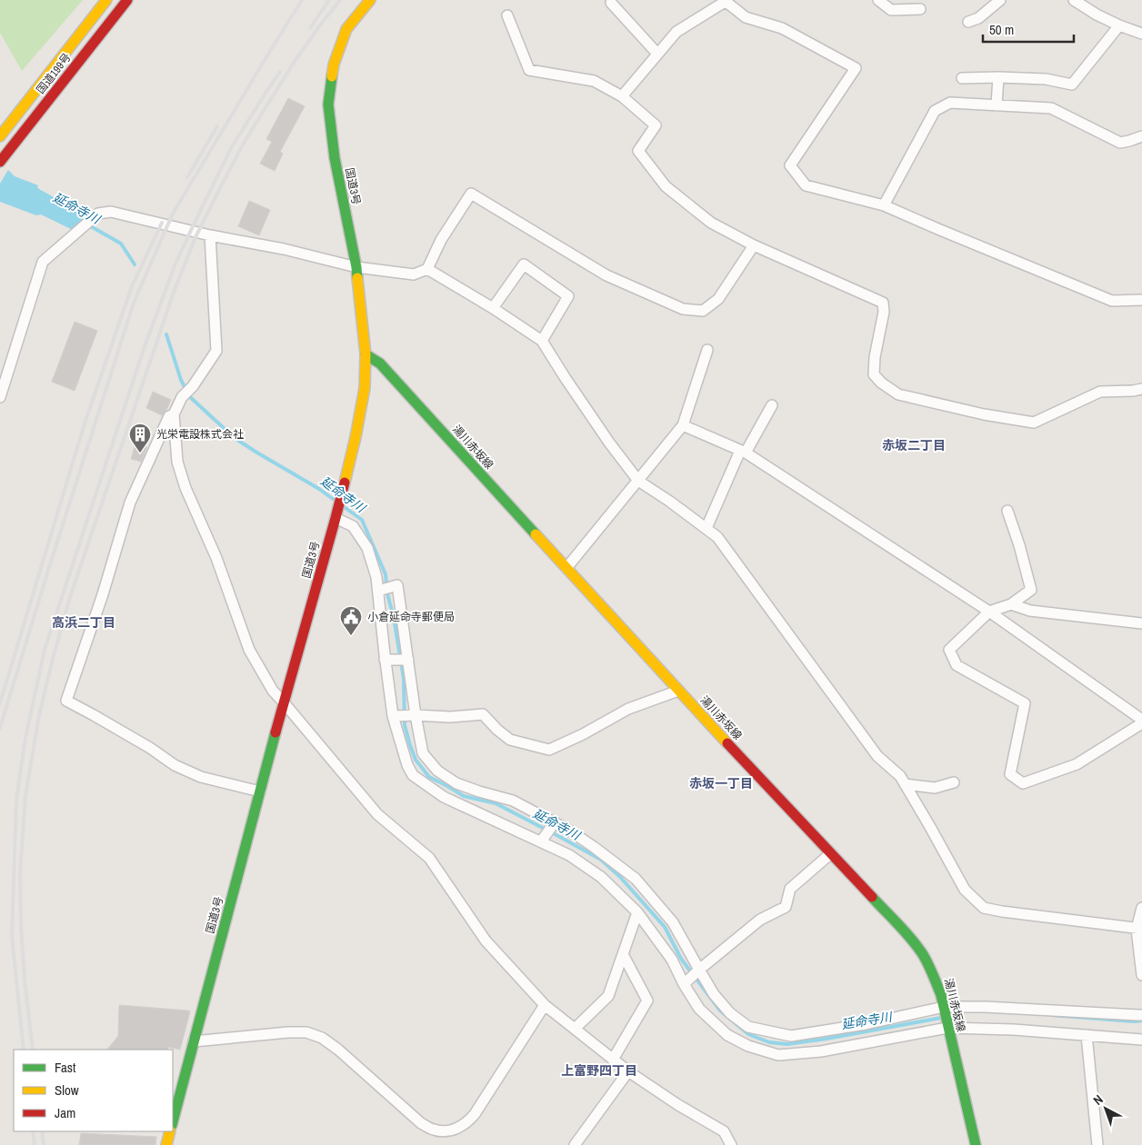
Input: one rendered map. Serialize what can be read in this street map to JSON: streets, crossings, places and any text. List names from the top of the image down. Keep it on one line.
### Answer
{"streets":{"main road":["国道199号","国道3号","湯川赤坂線"]},"crossings":[["国道3号","湯川赤坂線"]],"districts":["赤坂二丁目","高浜二丁目","赤坂一丁目","上富野四丁目"],"water":["延命寺川"],"places":{"building":["光栄電設株式会社"],"public building":["小倉延命寺郵便局"]},"legend":["Fast","Slow","Jam"],"scale_bar":"50 m","north":"top left"}
